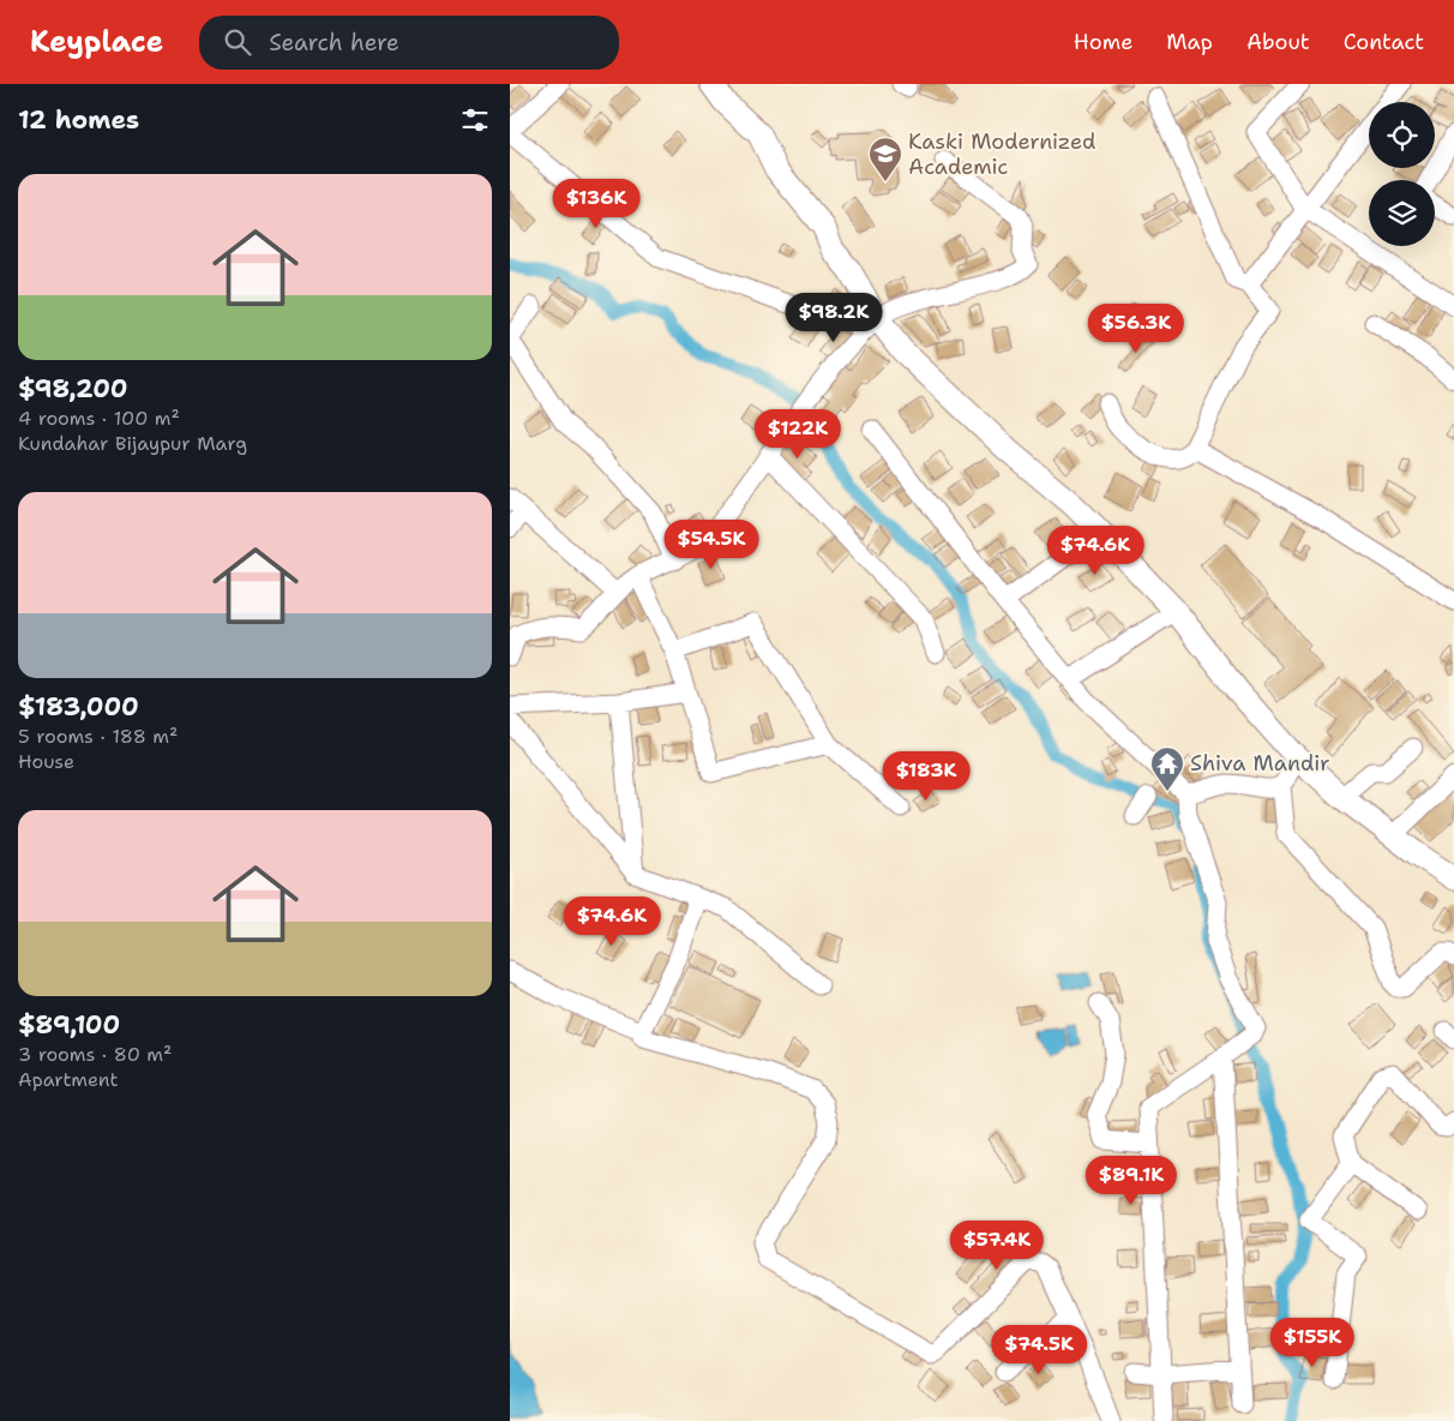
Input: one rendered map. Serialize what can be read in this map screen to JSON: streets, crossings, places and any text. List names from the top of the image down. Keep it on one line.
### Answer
{"places":{"school or university":["Kaski Modernized Academic"],"temple":["Shiva Mandir"]},"page":{"header":"Keyplace","search":"Search here","nav":["Home","Map","About","Contact"],"heading":"12 homes","list":[{"name":"$98,200","note":"4 rooms · 100 m² · Kundahar Bijaypur Marg"},{"name":"$183,000","note":"5 rooms · 188 m² · House"},{"name":"$89,100","note":"3 rooms · 80 m² · Apartment"}],"price":["$136K","$98.2K","$56.3K","$122K","$54.5K","$74.6K","$183K","$74.6K","$89.1K","$57.4K","$155K","$74.5K"]}}
